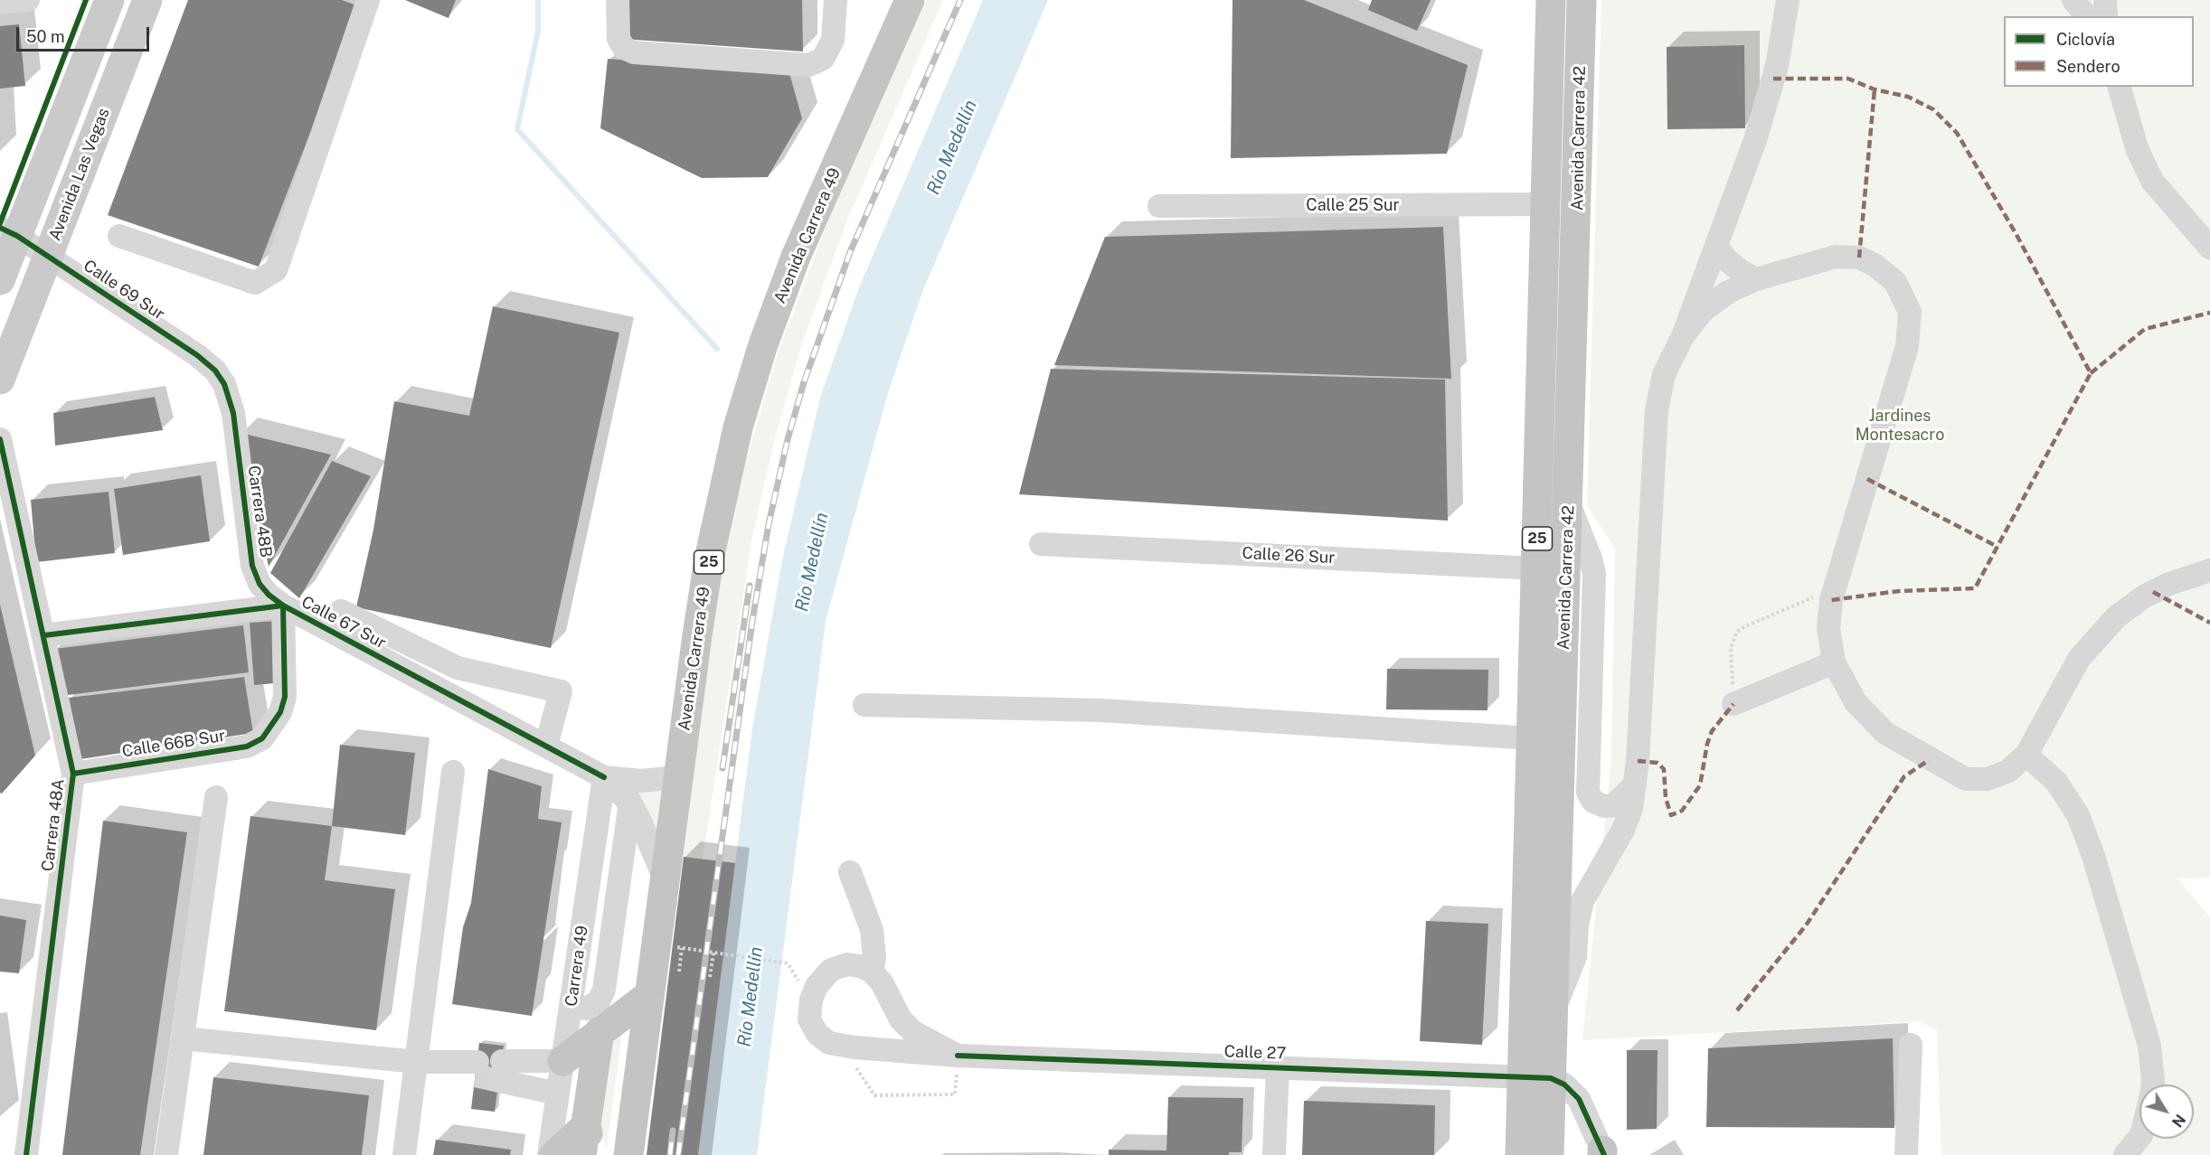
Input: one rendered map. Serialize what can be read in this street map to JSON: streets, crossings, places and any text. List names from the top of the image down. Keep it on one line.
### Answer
{"streets":{"highway":["Avenida Carrera 42","Avenida Carrera 49","25"],"main road":["Avenida Las Vegas"],"street":["Calle 25 Sur","Calle 69 Sur","Carrera 48B","Calle 26 Sur","Calle 67 Sur","Calle 66B Sur","Carrera 48A","Carrera 49","Calle 27"]},"crossings":[["Avenida Carrera 42","Calle 25 Sur"],["Avenida Carrera 42","Calle 26 Sur"],["Avenida Carrera 42","Calle 27"],["Avenida Las Vegas","Calle 69 Sur"],["Avenida Carrera 49","Calle 67 Sur"],["Calle 69 Sur","Carrera 48B"],["Carrera 48B","Calle 67 Sur"],["Carrera 48B","Calle 66B Sur"],["Calle 67 Sur","Calle 66B Sur"],["Calle 67 Sur","Carrera 48A"],["Calle 67 Sur","Carrera 49"],["Calle 66B Sur","Carrera 48A"]],"water":["Río Medellín"],"parks":["Jardines Montesacro"],"legend":["Ciclovía","Sendero"],"scale_bar":"50 m","north":"bottom right"}
